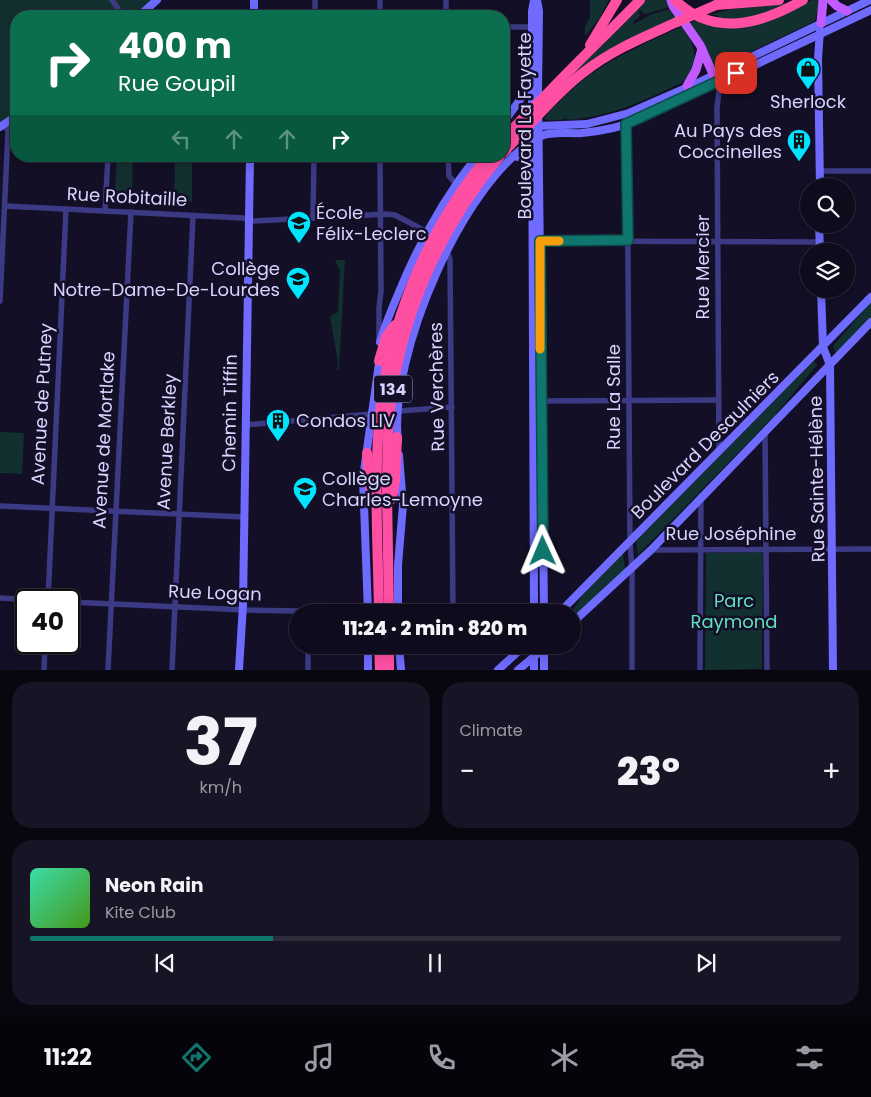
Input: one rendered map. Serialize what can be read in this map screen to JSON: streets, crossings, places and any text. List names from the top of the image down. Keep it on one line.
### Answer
{"streets":{"highway":["134"],"street":["Boulevard La Fayette","Rue Robitaille","Rue Mercier","Rue Verchères","Rue La Salle","Avenue de Putney","Chemin Tiffin","Avenue de Mortlake","Avenue Berkley","Boulevard Desaulniers","Rue Sainte-Hélène","Rue Joséphine","Rue Logan"]},"crossings":[["Rue Robitaille","Avenue de Putney"],["Rue Robitaille","Chemin Tiffin"],["Rue Robitaille","Avenue de Mortlake"],["Rue Robitaille","Avenue Berkley"],["Rue Mercier","Boulevard Desaulniers"],["Rue La Salle","Boulevard Desaulniers"],["Chemin Tiffin","Rue Logan"],["Avenue de Mortlake","Rue Logan"],["Avenue Berkley","Rue Logan"],["Boulevard Desaulniers","Rue Sainte-Hélène"],["Boulevard Desaulniers","Rue Joséphine"],["Rue Sainte-Hélène","Rue Joséphine"]],"parks":["Parc Raymond"],"places":{"shop":["Sherlock"],"building":["Au Pays des Coccinelles","Condos LIV"],"school or university":["École Félix-Leclerc","Collège Notre-Dame-De-Lourdes","Collège Charles-Lemoyne"]},"page":{"turn":["400 m","Rue Goupil"],"limit":"40","trip":"11:24 · 2 min · 820 m","tile":[["37","km/h"],"Climate"],"heat":["−","23°","+"],"song":["Neon Rain","Kite Club"],"tabs":"11:22"}}
